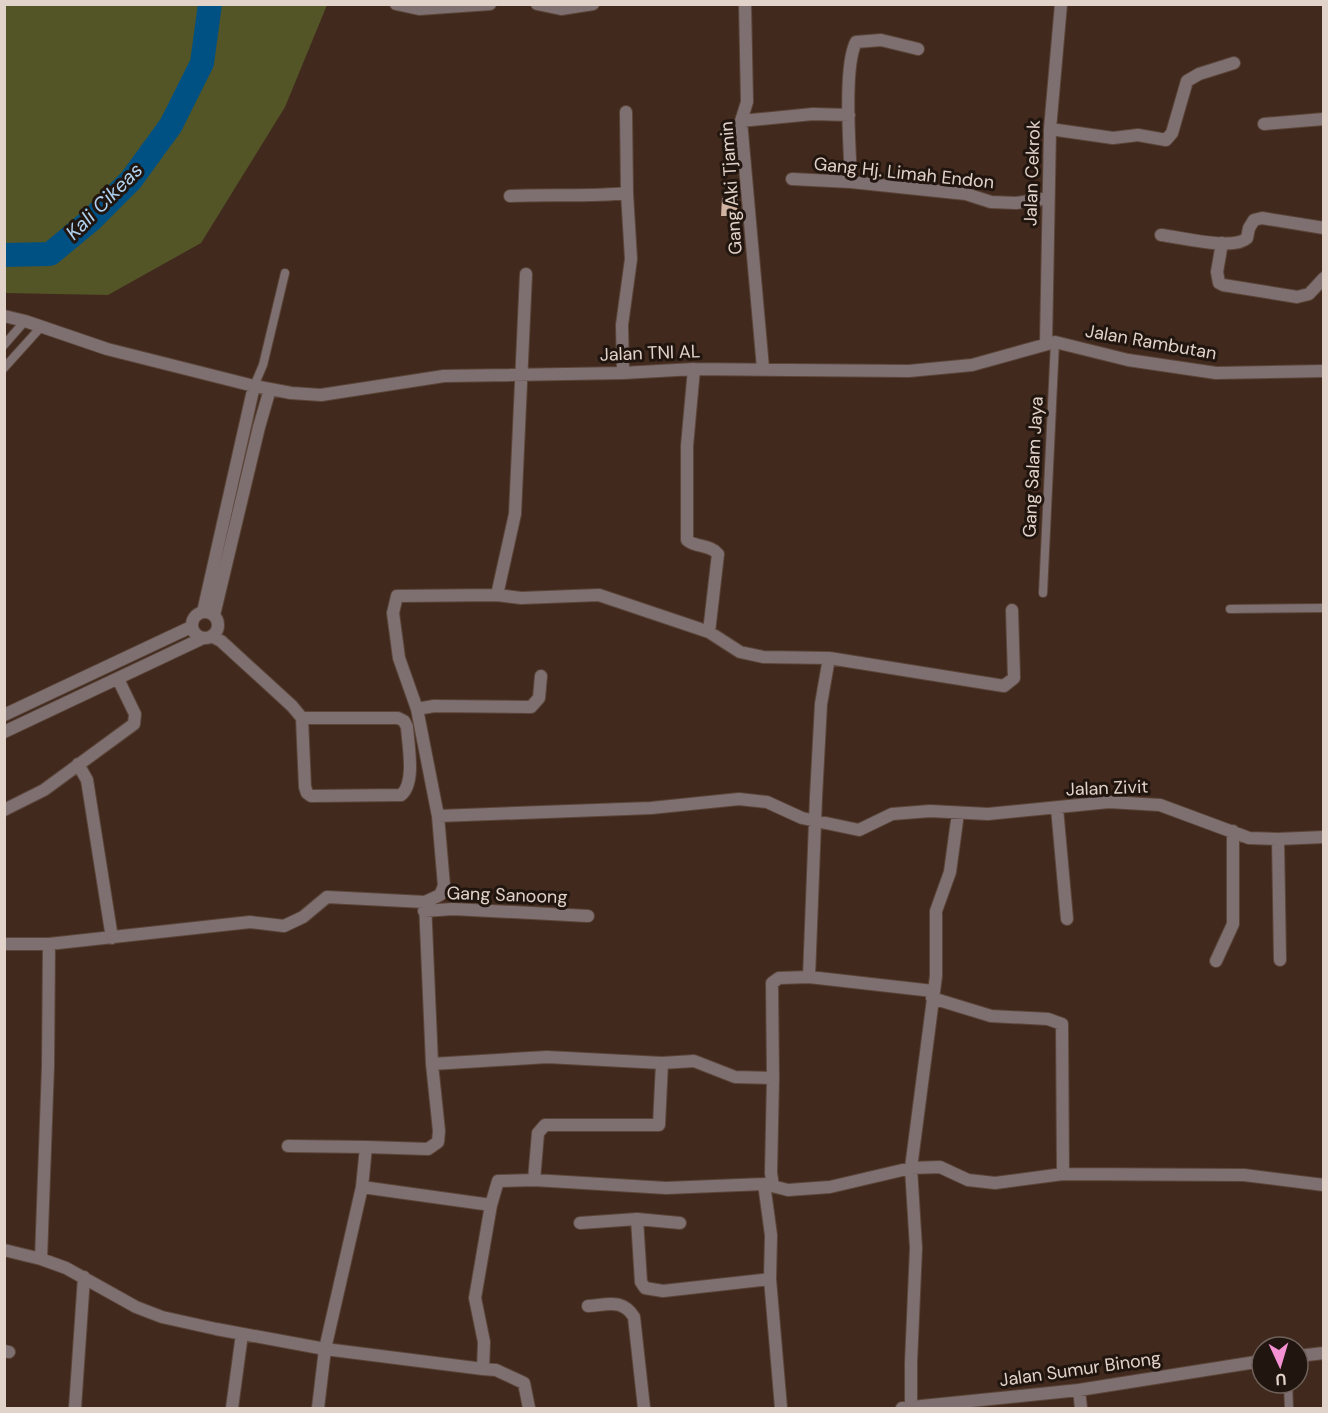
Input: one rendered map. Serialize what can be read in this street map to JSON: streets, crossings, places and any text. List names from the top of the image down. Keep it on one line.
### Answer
{"streets":{"street":["Gang Hj. Limah Endon","Jalan Cekrok","Gang Aki Tjamin","Jalan Rambutan","Jalan TNI AL","Jalan Zivit","Gang Sanoong","Jalan Sumur Binong"],"lane":["Gang Salam Jaya"]},"crossings":[["Gang Hj. Limah Endon","Jalan Cekrok"],["Jalan Cekrok","Jalan Rambutan"],["Jalan Cekrok","Jalan TNI AL"],["Jalan Cekrok","Gang Salam Jaya"],["Gang Aki Tjamin","Jalan TNI AL"],["Jalan Rambutan","Jalan TNI AL"],["Jalan Rambutan","Gang Salam Jaya"],["Jalan TNI AL","Gang Salam Jaya"]],"water":["Kali Cikeas"],"north":"bottom"}
